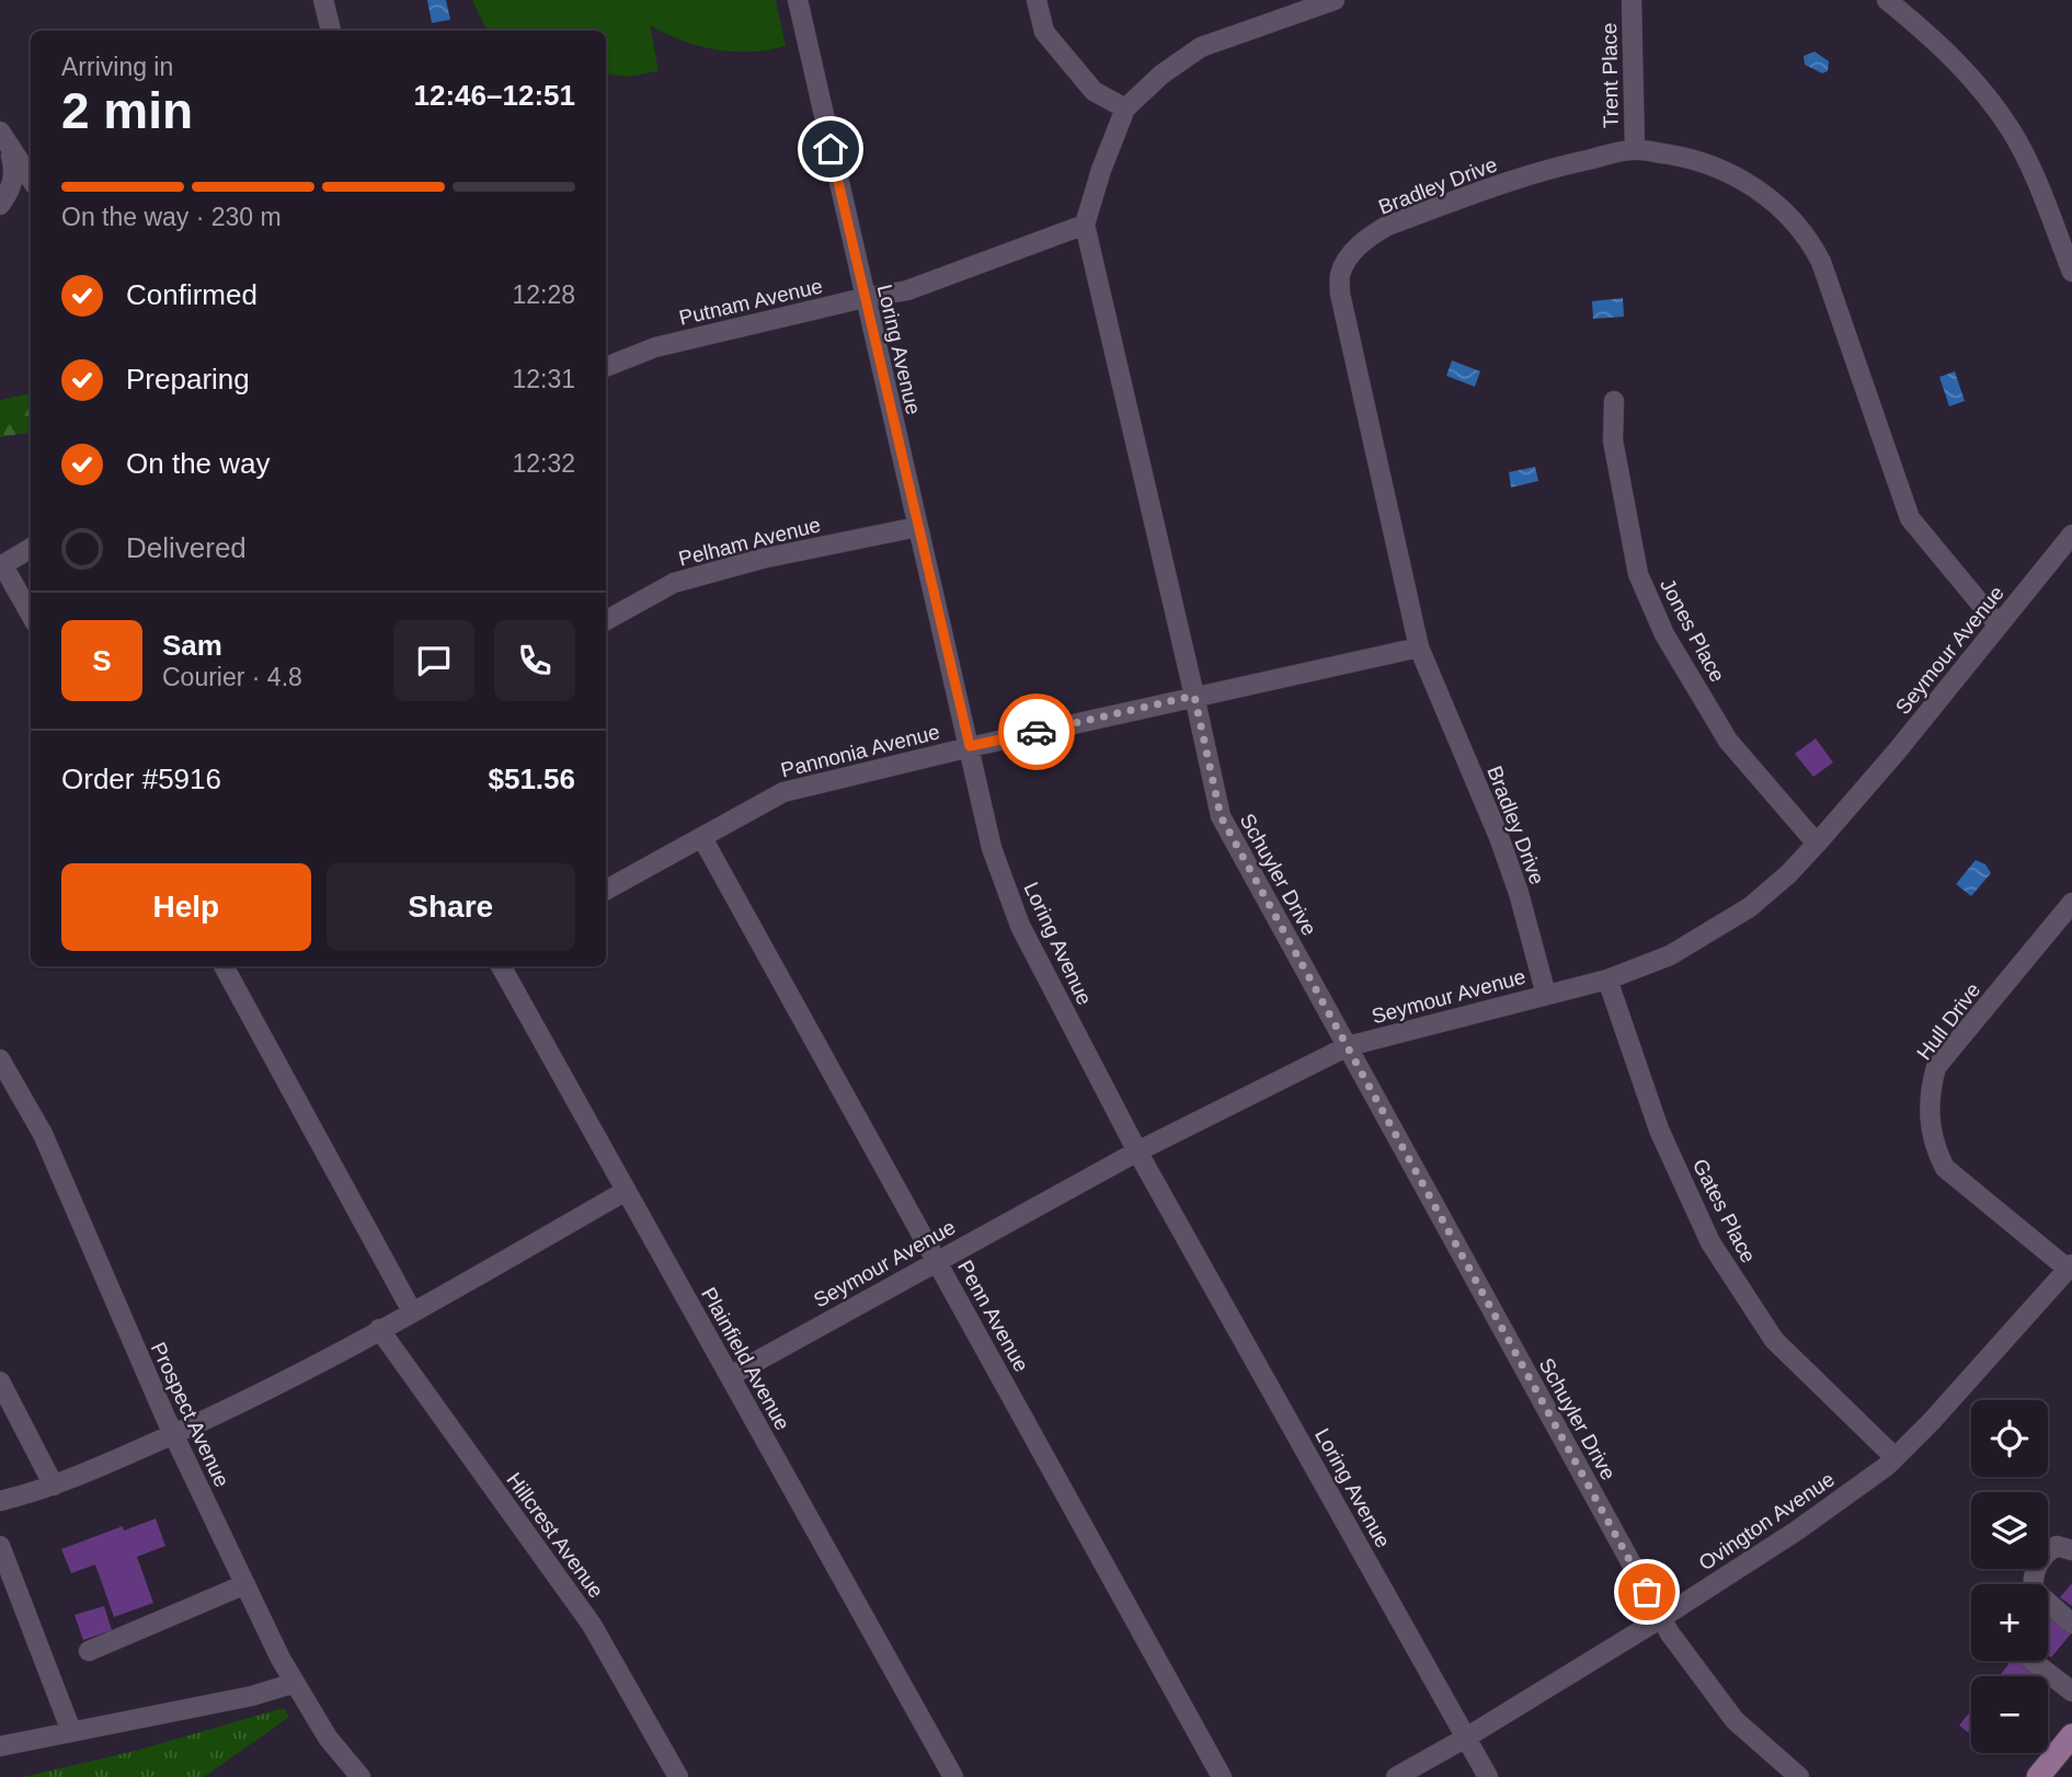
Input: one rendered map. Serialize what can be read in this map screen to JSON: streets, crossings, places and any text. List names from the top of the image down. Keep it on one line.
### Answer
{"streets":{"street":["Trent Place","Bradley Drive","Putnam Avenue","Loring Avenue","Pelham Avenue","Jones Place","Seymour Avenue","Pannonia Avenue","Schuyler Drive","Hull Drive","Gates Place","Penn Avenue","Plainfield Avenue","Prospect Avenue","Ovington Avenue","Hillcrest Avenue"]},"crossings":[["Trent Place","Bradley Drive"],["Bradley Drive","Seymour Avenue"],["Bradley Drive","Pannonia Avenue"],["Putnam Avenue","Loring Avenue"],["Putnam Avenue","Schuyler Drive"],["Loring Avenue","Pelham Avenue"],["Loring Avenue","Seymour Avenue"],["Loring Avenue","Pannonia Avenue"],["Loring Avenue","Ovington Avenue"],["Jones Place","Seymour Avenue"],["Seymour Avenue","Schuyler Drive"],["Seymour Avenue","Gates Place"],["Seymour Avenue","Penn Avenue"],["Seymour Avenue","Plainfield Avenue"],["Pannonia Avenue","Schuyler Drive"],["Pannonia Avenue","Penn Avenue"],["Schuyler Drive","Ovington Avenue"],["Hull Drive","Ovington Avenue"],["Gates Place","Ovington Avenue"]],"page":{"heading":["2 min","Arriving in","12:46–12:51"],"panel":["Sam","Courier · 4.8","Order #5916","$51.56"],"bar":"On the way · 230 m","list":[["Confirmed","12:28"],["Preparing","12:31"],["On the way","12:32"],"Delivered"],"round":"S","buttons":["Help","Share"],"map_buttons":["+","−"]}}
